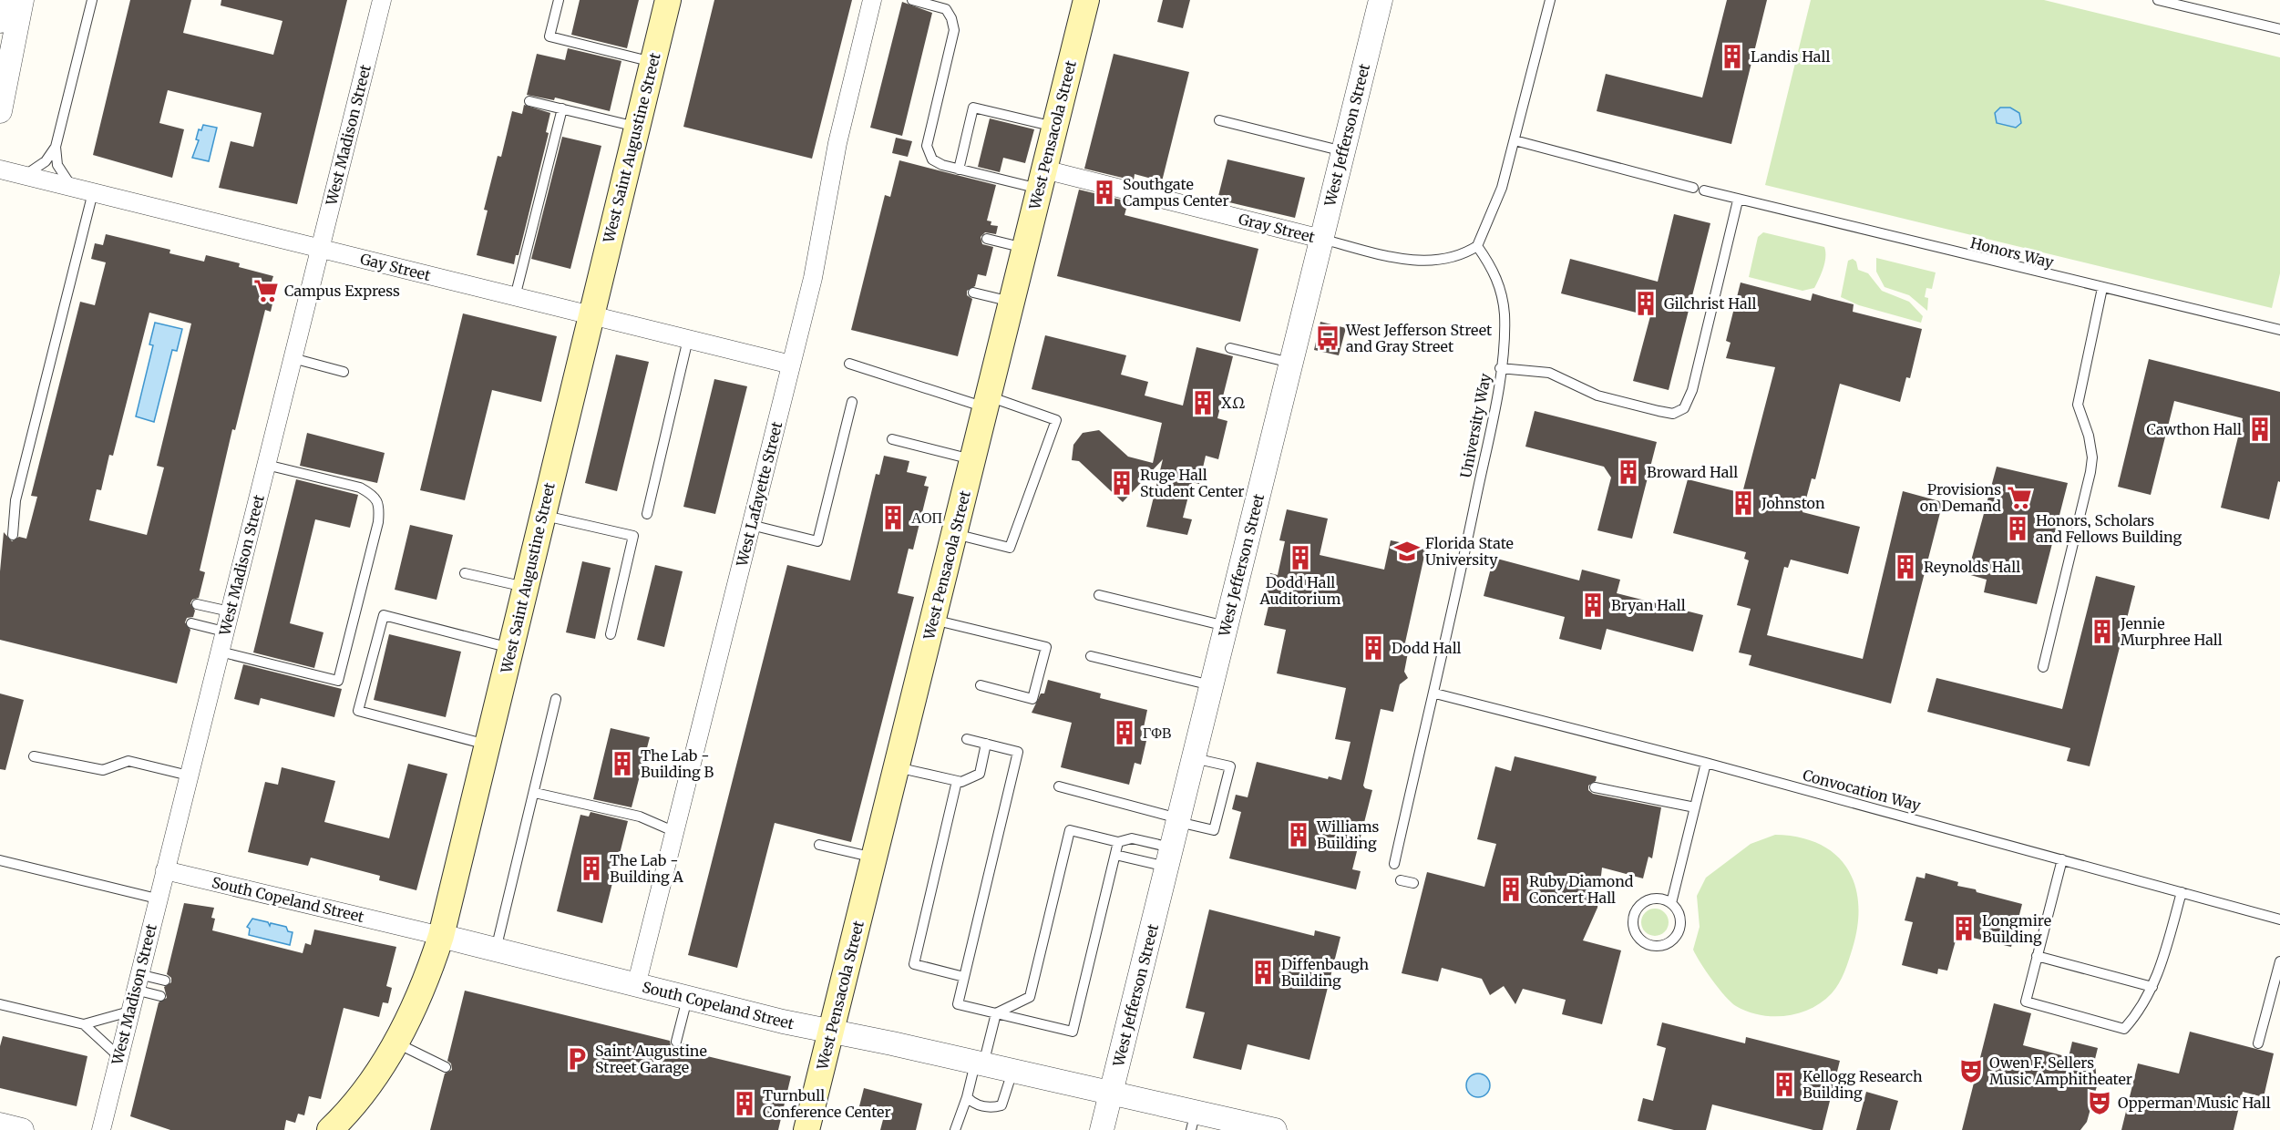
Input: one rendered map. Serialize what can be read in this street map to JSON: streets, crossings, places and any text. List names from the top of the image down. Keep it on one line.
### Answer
{"streets":{"main road":["West Pensacola Street","West Saint Augustine Street"],"street":["West Madison Street","West Jefferson Street","Gray Street","Gay Street","West Lafayette Street","South Copeland Street"],"lane":["Honors Way","University Way","Convocation Way"]},"crossings":[["West Madison Street","Gay Street"],["West Madison Street","South Copeland Street"],["West Pensacola Street","Gray Street"],["West Pensacola Street","South Copeland Street"],["West Jefferson Street","Gray Street"],["West Jefferson Street","South Copeland Street"],["West Saint Augustine Street","Gay Street"],["West Saint Augustine Street","South Copeland Street"],["Gray Street","University Way"],["Gay Street","West Lafayette Street"],["University Way","Convocation Way"],["West Lafayette Street","South Copeland Street"]],"places":{"building":["Landis Hall","Southgate Campus Center","Gilchrist Hall","ΧΩ","Cawthon Hall","Broward Hall","Ruge Hall Student Center","Johnston","ΑΟΠ","Honors, Scholars and Fellows Building","Dodd Hall Auditorium","Reynolds Hall","Bryan Hall","Jennie Murphree Hall","Dodd Hall","ΓΦΒ","The Lab - Building B","Williams Building","The Lab - Building A","Ruby Diamond Concert Hall","Longmire Building","Diffenbaugh Building","Kellogg Research Building","Turnbull Conference Center"],"supermarket":["Campus Express","Provisions on Demand"],"bus stop":["West Jefferson Street and Gray Street"],"school or university":["Florida State University"],"parking":["Saint Augustine Street Garage"],"theatre":["Owen F. Sellers Music Amphitheater","Opperman Music Hall"]}}
